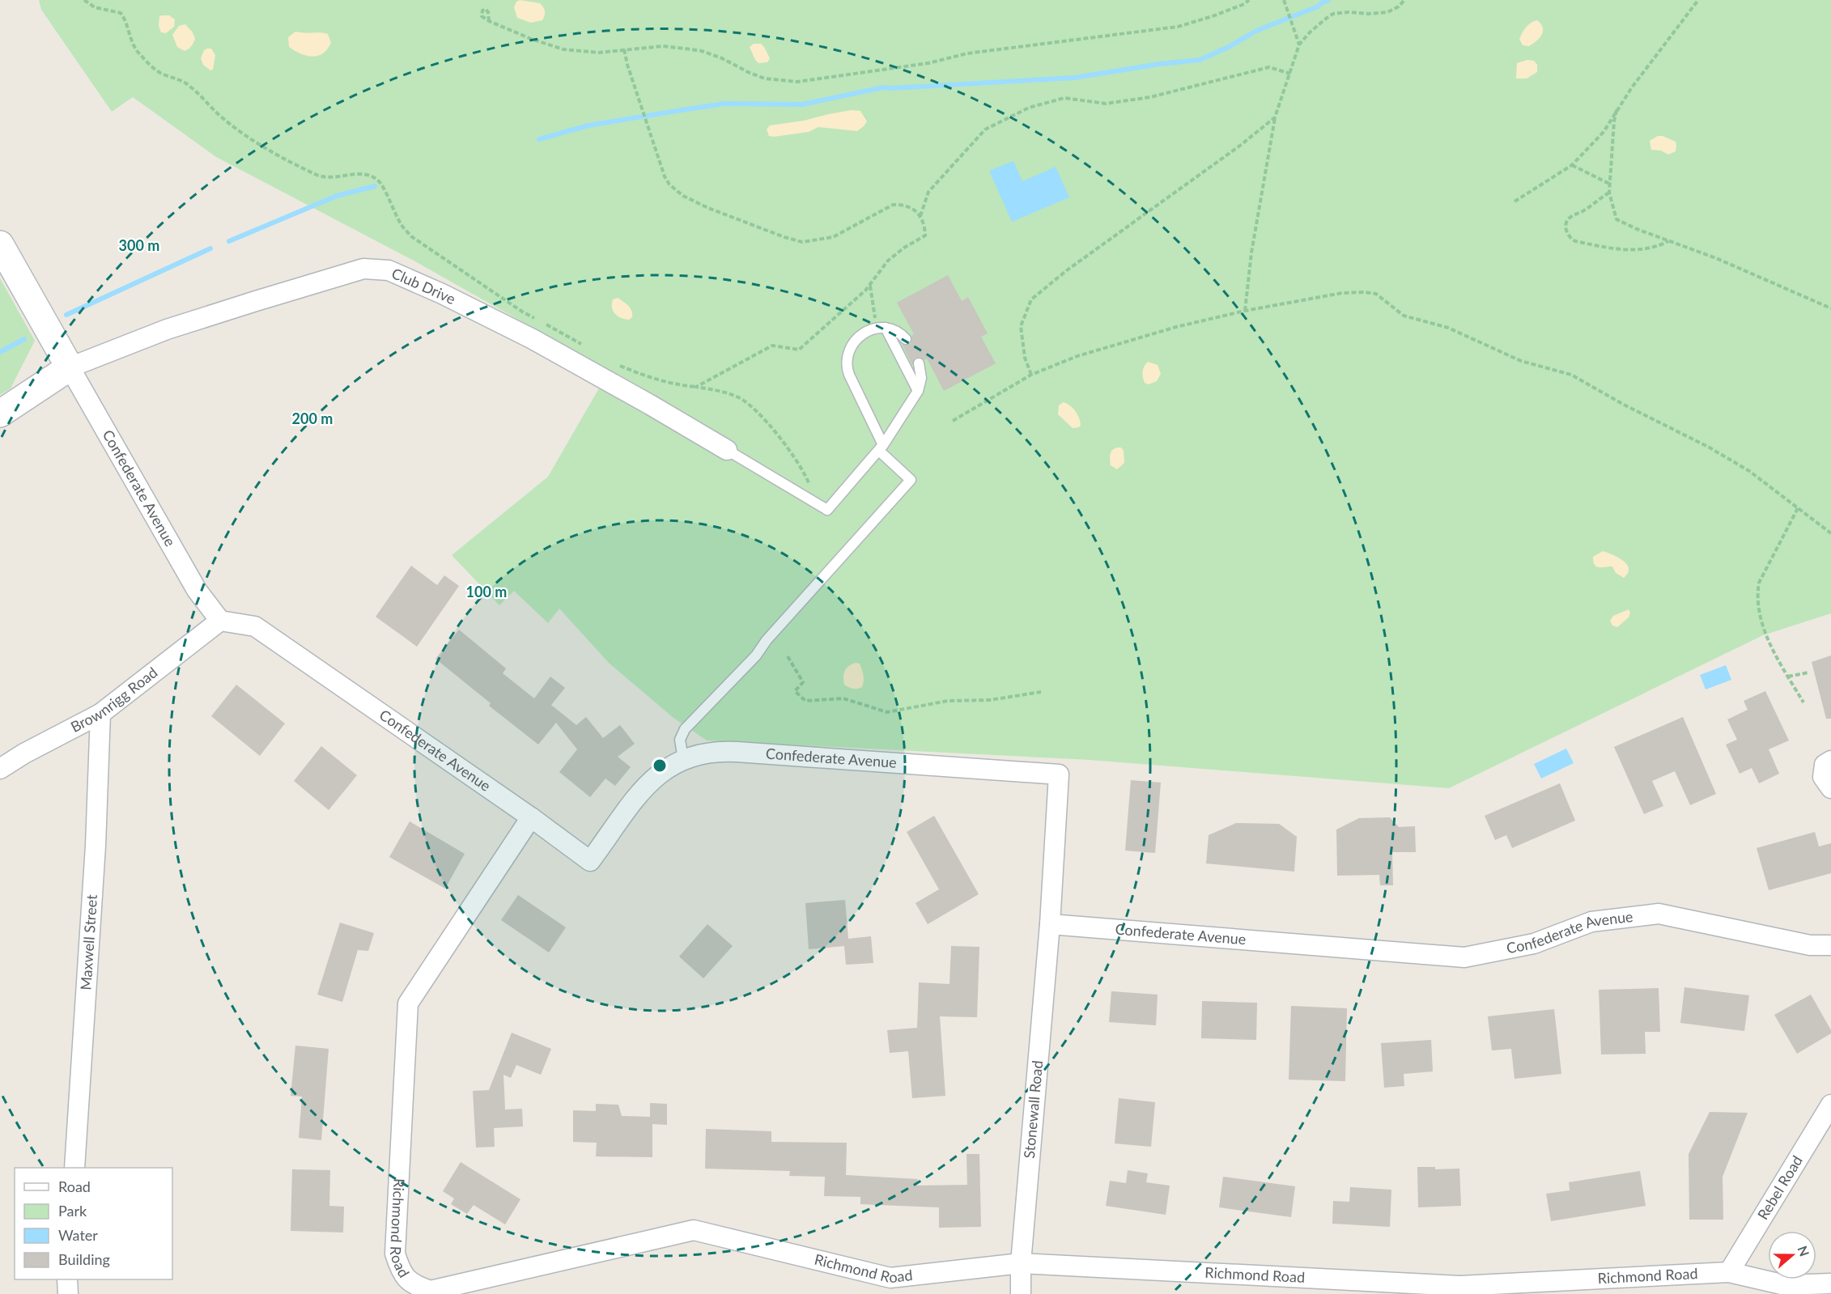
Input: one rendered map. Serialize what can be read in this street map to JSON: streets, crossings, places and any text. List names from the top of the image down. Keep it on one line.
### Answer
{"streets":{"street":["Club Drive","Confederate Avenue","Brownrigg Road","Maxwell Street","Stonewall Road","Rebel Road","Richmond Road"]},"crossings":[["Club Drive","Confederate Avenue"],["Confederate Avenue","Brownrigg Road"],["Confederate Avenue","Stonewall Road"],["Confederate Avenue","Richmond Road"],["Brownrigg Road","Maxwell Street"],["Stonewall Road","Richmond Road"],["Rebel Road","Richmond Road"]],"legend":["Road","Park","Water","Building"],"north":"right","rings":["300 m","200 m","100 m"]}
